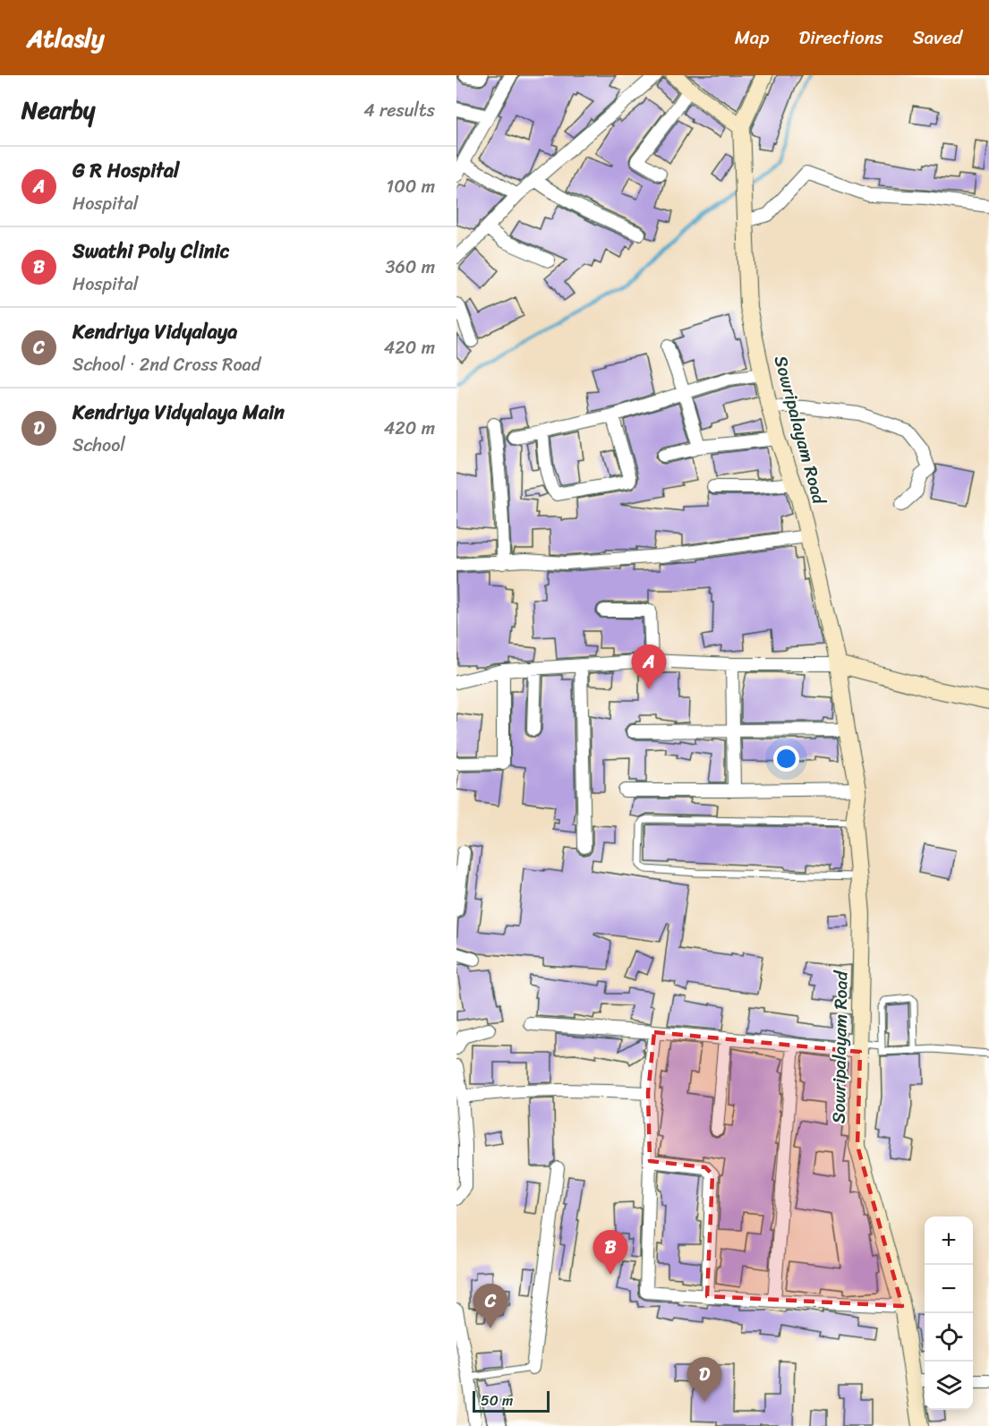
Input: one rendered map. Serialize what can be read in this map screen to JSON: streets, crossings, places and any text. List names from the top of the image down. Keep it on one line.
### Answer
{"streets":{"street":["Sowripalayam Road"]},"scale_bar":"50 m","page":{"header":"Atlasly","nav":["Map","Directions","Saved"],"heading":["Nearby","4 results"],"list":[{"mark":"A","name":"G R Hospital","note":"Hospital","value":"100 m"},{"mark":"B","name":"Swathi Poly Clinic","note":"Hospital","value":"360 m"},{"mark":"C","name":"Kendriya Vidyalaya","note":"School · 2nd Cross Road","value":"420 m"},{"mark":"D","name":"Kendriya Vidyalaya Main","note":"School","value":"420 m"}],"pins":["A","B","C","D"],"map_buttons":["+","−"],"scale":"50 m"}}
